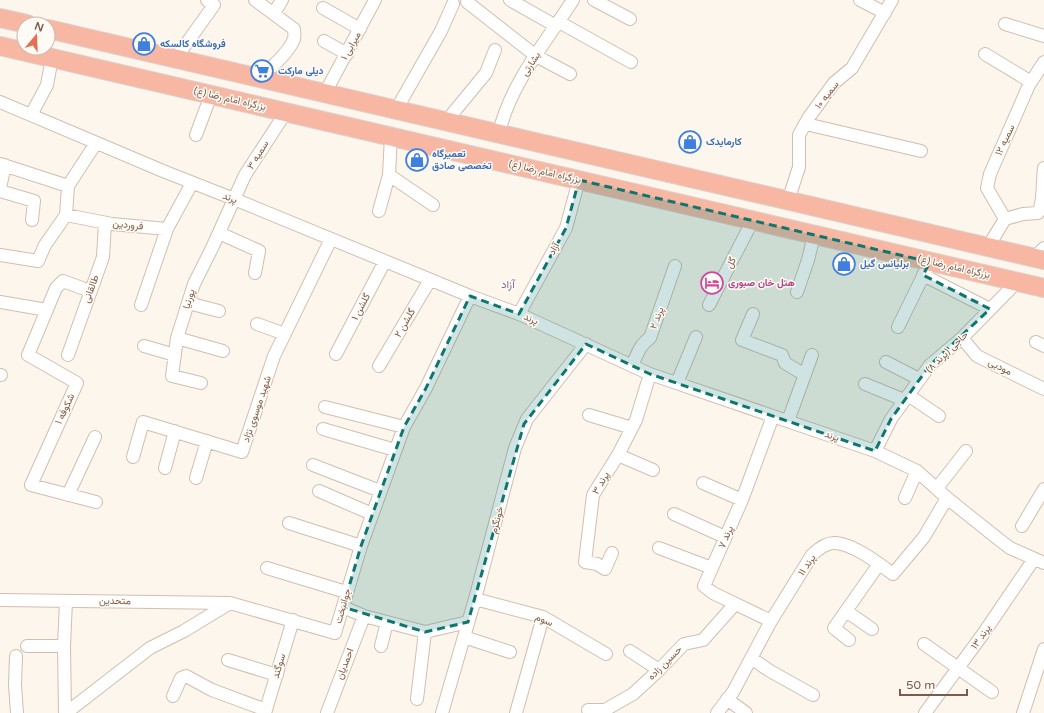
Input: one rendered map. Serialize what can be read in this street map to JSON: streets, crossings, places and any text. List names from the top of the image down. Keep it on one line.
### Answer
{"streets":{"highway":["بزرگراه امام رضا (ع)"],"street":["میرابی ۱","بشارتی","سمیه ۱۰","سمیه ۱۲","سمیه ۳","پرند","فروردین","آزاد","گل","طالقانی","پورنیا","گلشن ۱","پرند ۲","گلشن ۲","حاجی (پرند ۸)","مودبی","شکوفه ۱","شهید موسوی نژاد","پرند ۳","خونگرم","پرند ۷","پرند ۱۱","متحدین","جوانبخت","سوم","پرند ۱۳","حسین زاده","احمدیان","سوگند"]},"crossings":[["بزرگراه امام رضا (ع)","سمیه ۳"],["بزرگراه امام رضا (ع)","آزاد"],["بزرگراه امام رضا (ع)","گل"],["بزرگراه امام رضا (ع)","حاجی (پرند ۸)"],["سمیه ۳","پرند"],["سمیه ۳","پورنیا"],["پرند","آزاد"],["پرند","پورنیا"],["پرند","گلشن ۱"],["پرند","پرند ۲"],["پرند","گلشن ۲"],["پرند","حاجی (پرند ۸)"],["پرند","شهید موسوی نژاد"],["پرند","پرند ۳"],["پرند","خونگرم"],["پرند","پرند ۷"],["پرند","پرند ۱۱"],["پرند","جوانبخت"],["پرند","پرند ۱۳"],["فروردین","طالقانی"],["طالقانی","شکوفه ۱"],["حاجی (پرند ۸)","مودبی"],["خونگرم","سوم"],["پرند ۷","پرند ۱۱"],["پرند ۷","حسین زاده"],["متحدین","جوانبخت"],["جوانبخت","سوگند"]],"districts":["آزاد"],"places":{"shop":["فروشگاه کالسکه","کارمایدک","تعمیرگاه تخصصی صادق","برلیانس گیل"],"supermarket":["دیلی مارکت"],"hotel":["هتل خان صبوری"]},"scale_bar":"50 m","north":"top"}
